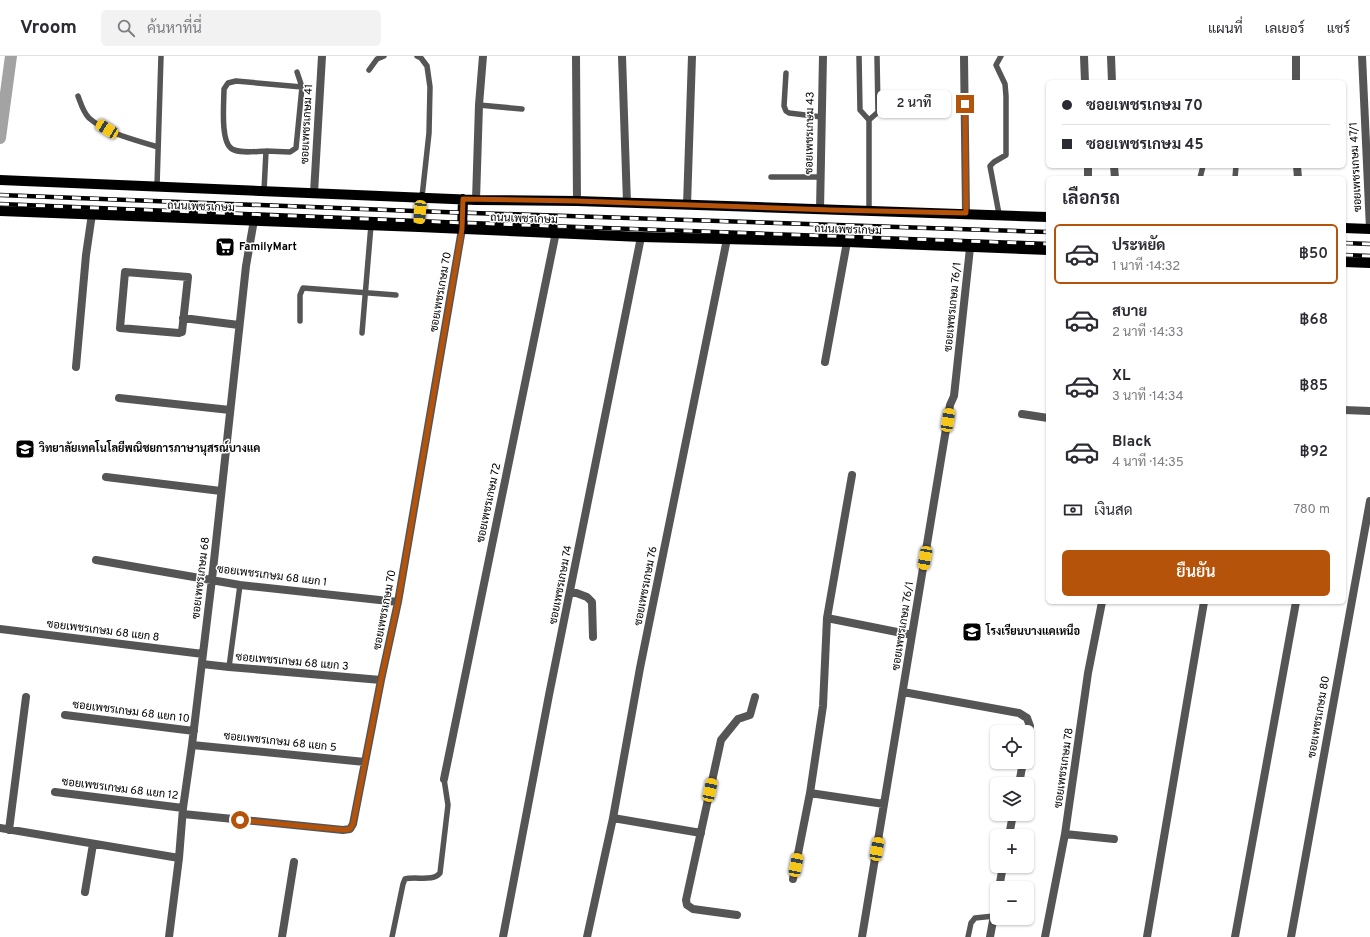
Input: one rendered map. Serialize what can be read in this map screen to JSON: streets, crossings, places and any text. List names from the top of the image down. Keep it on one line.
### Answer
{"streets":{"main road":["ถนนเพชรเกษม"],"street":["ซอยเพชรเกษม 41","ซอยเพชรเกษม 43","ซอยเพชรเกษม 47/1","ซอยเพชรเกษม 70","ซอยเพชรเกษม 76/1","ซอยเพชรเกษม 72","ซอยเพชรเกษม 68 แยก 1","ซอยเพชรเกษม 68","ซอยเพชรเกษม 74","ซอยเพชรเกษม 76","ซอยเพชรเกษม 68 แยก 8","ซอยเพชรเกษม 68 แยก 3","ซอยเพชรเกษม 68 แยก 10","ซอยเพชรเกษม 80","ซอยเพชรเกษม 68 แยก 5","ซอยเพชรเกษม 78","ซอยเพชรเกษม 68 แยก 12"]},"crossings":[["ซอยเพชรเกษม 41","ถนนเพชรเกษม"],["ซอยเพชรเกษม 43","ถนนเพชรเกษม"],["ถนนเพชรเกษม","ซอยเพชรเกษม 70"],["ถนนเพชรเกษม","ซอยเพชรเกษม 76/1"],["ถนนเพชรเกษม","ซอยเพชรเกษม 72"],["ถนนเพชรเกษม","ซอยเพชรเกษม 68"],["ถนนเพชรเกษม","ซอยเพชรเกษม 74"],["ถนนเพชรเกษม","ซอยเพชรเกษม 76"],["ซอยเพชรเกษม 70","ซอยเพชรเกษม 68 แยก 1"],["ซอยเพชรเกษม 70","ซอยเพชรเกษม 68"],["ซอยเพชรเกษม 70","ซอยเพชรเกษม 68 แยก 3"],["ซอยเพชรเกษม 70","ซอยเพชรเกษม 68 แยก 5"],["ซอยเพชรเกษม 70","ซอยเพชรเกษม 68 แยก 12"],["ซอยเพชรเกษม 68 แยก 1","ซอยเพชรเกษม 68"],["ซอยเพชรเกษม 68","ซอยเพชรเกษม 68 แยก 8"],["ซอยเพชรเกษม 68","ซอยเพชรเกษม 68 แยก 3"],["ซอยเพชรเกษม 68","ซอยเพชรเกษม 68 แยก 10"],["ซอยเพชรเกษม 68","ซอยเพชรเกษม 68 แยก 5"],["ซอยเพชรเกษม 68","ซอยเพชรเกษม 68 แยก 12"]],"places":{"supermarket":["FamilyMart"],"school or university":["วิทยาลัยเทคโนโลยีพณิชยการภาษานุสรณ์บางแค","โรงเรียนบางแคเหนือ"]},"page":{"header":"Vroom","search":"ค้นหาที่นี่","nav":["แผนที่","เลเยอร์","แชร์"],"banner":["ซอยเพชรเกษม 70","ซอยเพชรเกษม 45"],"bubble":"2 นาที","heading":"เลือกรถ","list":[{"name":"ประหยัด","note":"1 นาที · 14:32","value":"฿50"},{"name":"สบาย","note":"2 นาที · 14:33","value":"฿68"},{"name":"XL","note":"3 นาที · 14:34","value":"฿85"},{"name":"Black","note":"4 นาที · 14:35","value":"฿92"}],"pay":["เงินสด","780 m"],"buttons":"ยืนยัน","map_buttons":["+","−"]}}
